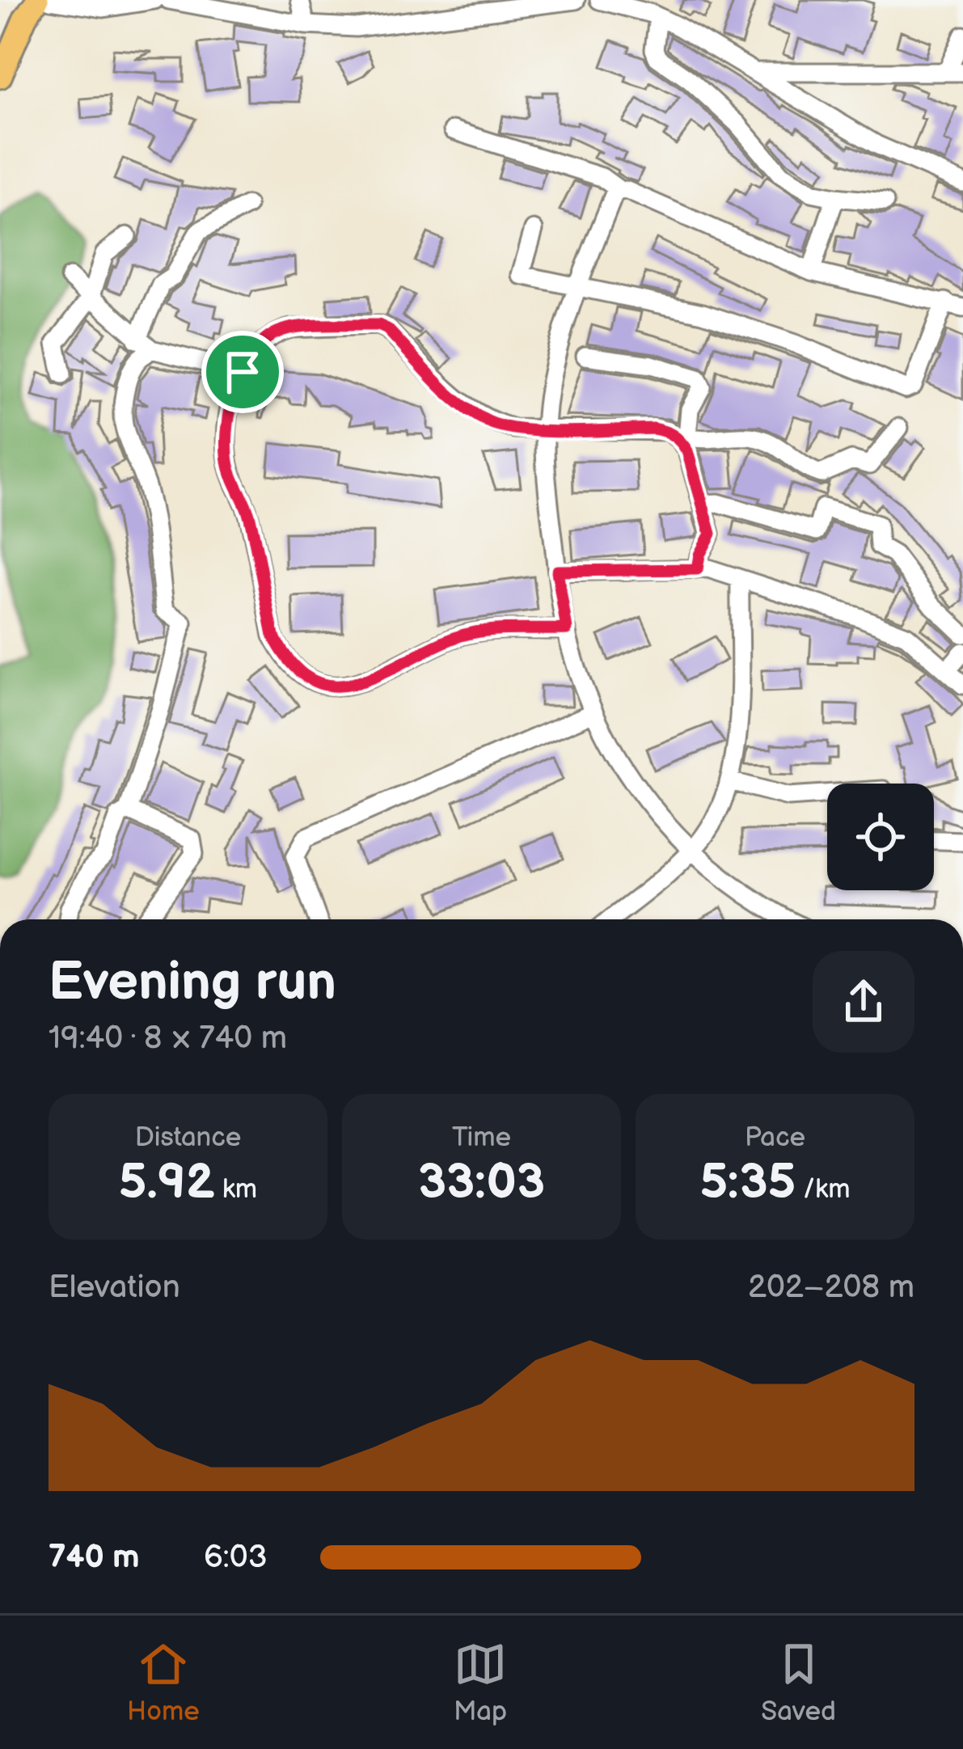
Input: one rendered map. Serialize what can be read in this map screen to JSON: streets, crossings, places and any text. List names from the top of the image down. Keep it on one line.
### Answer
{"page":{"heading":["Evening run","19:40 · 8 × 740 m"],"stats":[["Distance","5.92 km"],["Time","33:03"],["Pace","5:35 /km"]],"chart":["Elevation","202–208 m"],"list":[{"name":"740 m","note":"6:03"}],"tabs":["Home","Map","Saved"]}}
